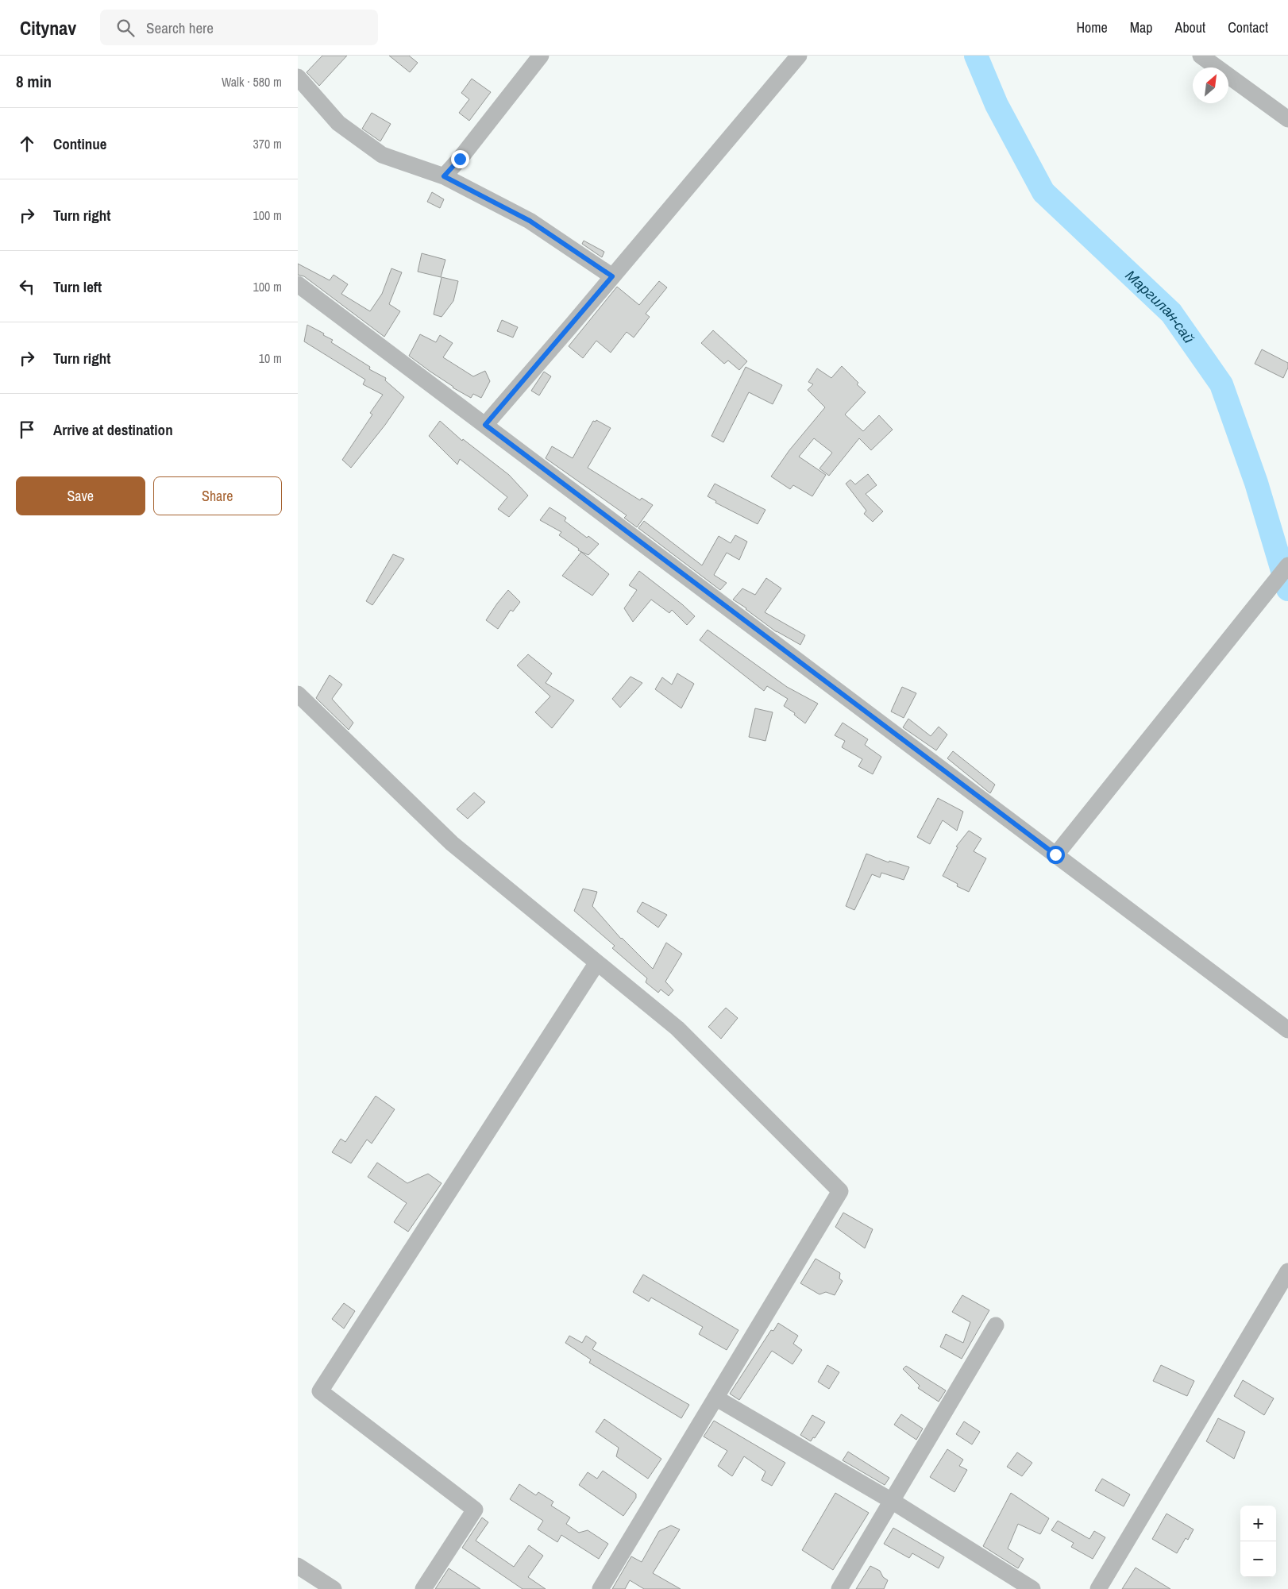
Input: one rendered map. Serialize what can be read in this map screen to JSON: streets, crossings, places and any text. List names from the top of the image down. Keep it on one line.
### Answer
{"water":["Маргилан-сай"],"north":"top right","page":{"header":"Citynav","search":"Search here","nav":["Home","Map","About","Contact"],"heading":["8 min","Walk · 580 m"],"list":[["Continue","370 m"],["Turn right","100 m"],["Turn left","100 m"],["Turn right","10 m"],"Arrive at destination"],"buttons":["Save","Share"],"map_buttons":["+","−"]}}
